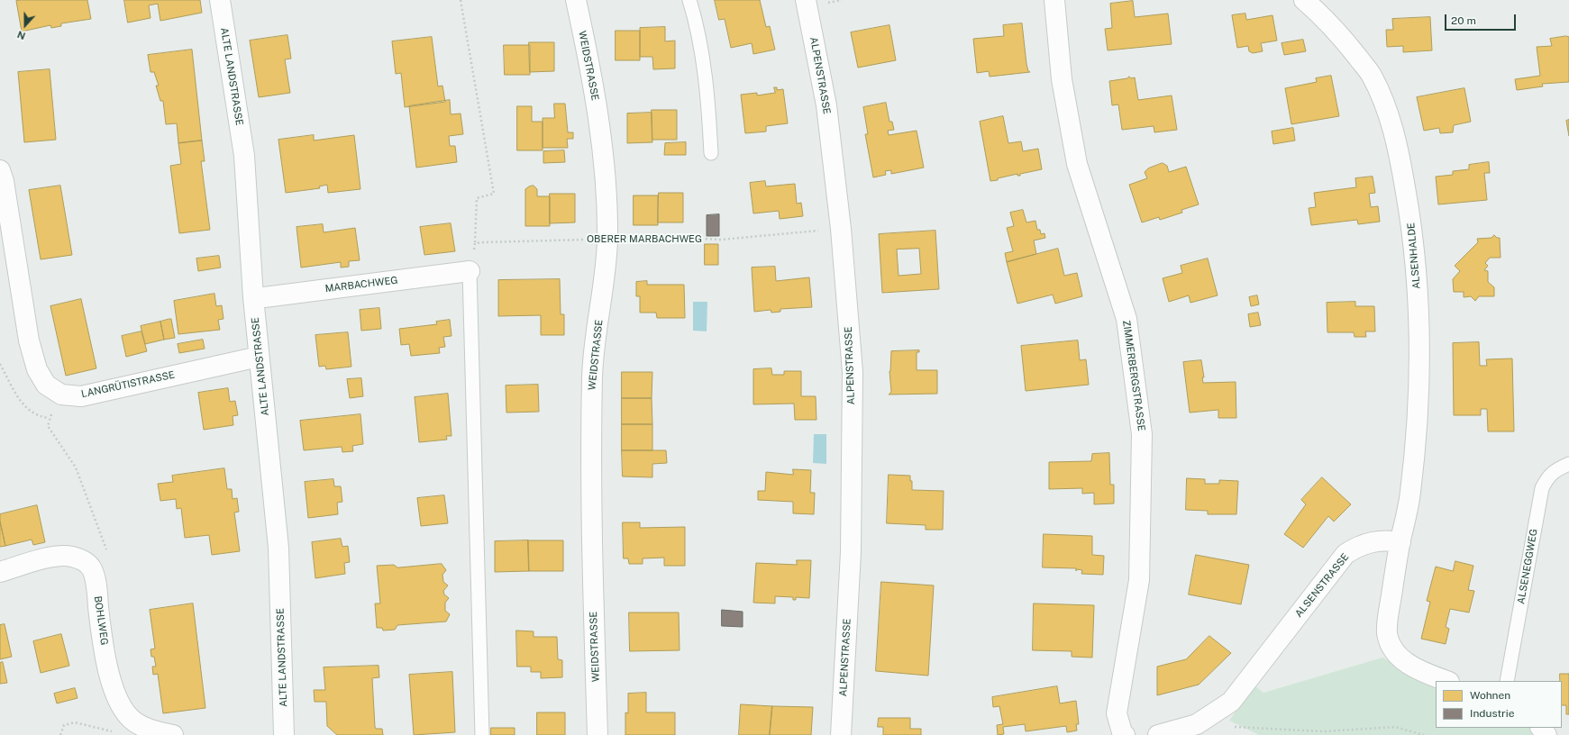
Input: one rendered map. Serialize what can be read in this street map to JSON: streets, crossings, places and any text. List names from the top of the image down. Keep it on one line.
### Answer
{"streets":{"street":["WEIDSTRASSE","ALPENSTRASSE","ALTE LANDSTRASSE","ALSENHALDE","MARBACHWEG","ZIMMERBERGSTRASSE","LANGRÜTISTRASSE","ALSENSTRASSE","BOHLWEG"],"lane":["ALSENEGGWEG"],"path":["OBERER MARBACHWEG"]},"crossings":[["WEIDSTRASSE","OBERER MARBACHWEG"],["ALPENSTRASSE","OBERER MARBACHWEG"],["ALTE LANDSTRASSE","MARBACHWEG"],["ALTE LANDSTRASSE","LANGRÜTISTRASSE"],["ALSENHALDE","ALSENSTRASSE"]],"legend":["Wohnen","Industrie"],"scale_bar":"20 m","north":"bottom"}
